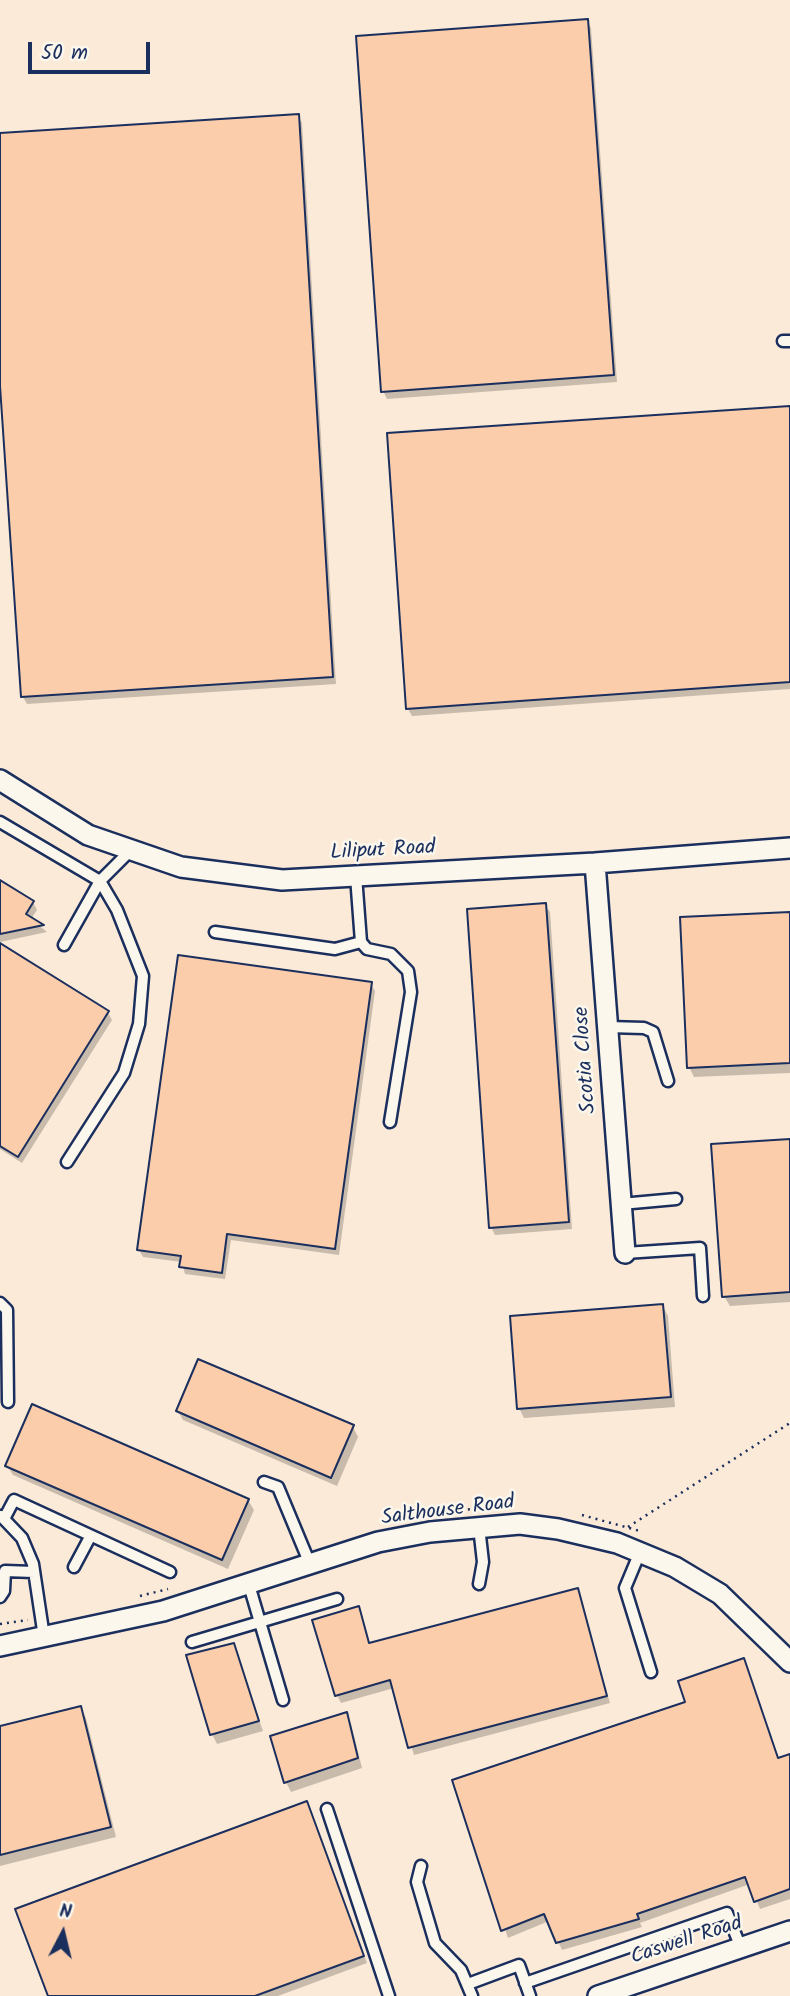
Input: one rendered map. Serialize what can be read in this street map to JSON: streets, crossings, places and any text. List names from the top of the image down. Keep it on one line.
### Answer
{"streets":{"street":["Liliput Road","Scotia Close","Salthouse Road","Caswell Road"]},"crossings":[["Liliput Road","Scotia Close"]],"scale_bar":"50 m","north":"top"}
